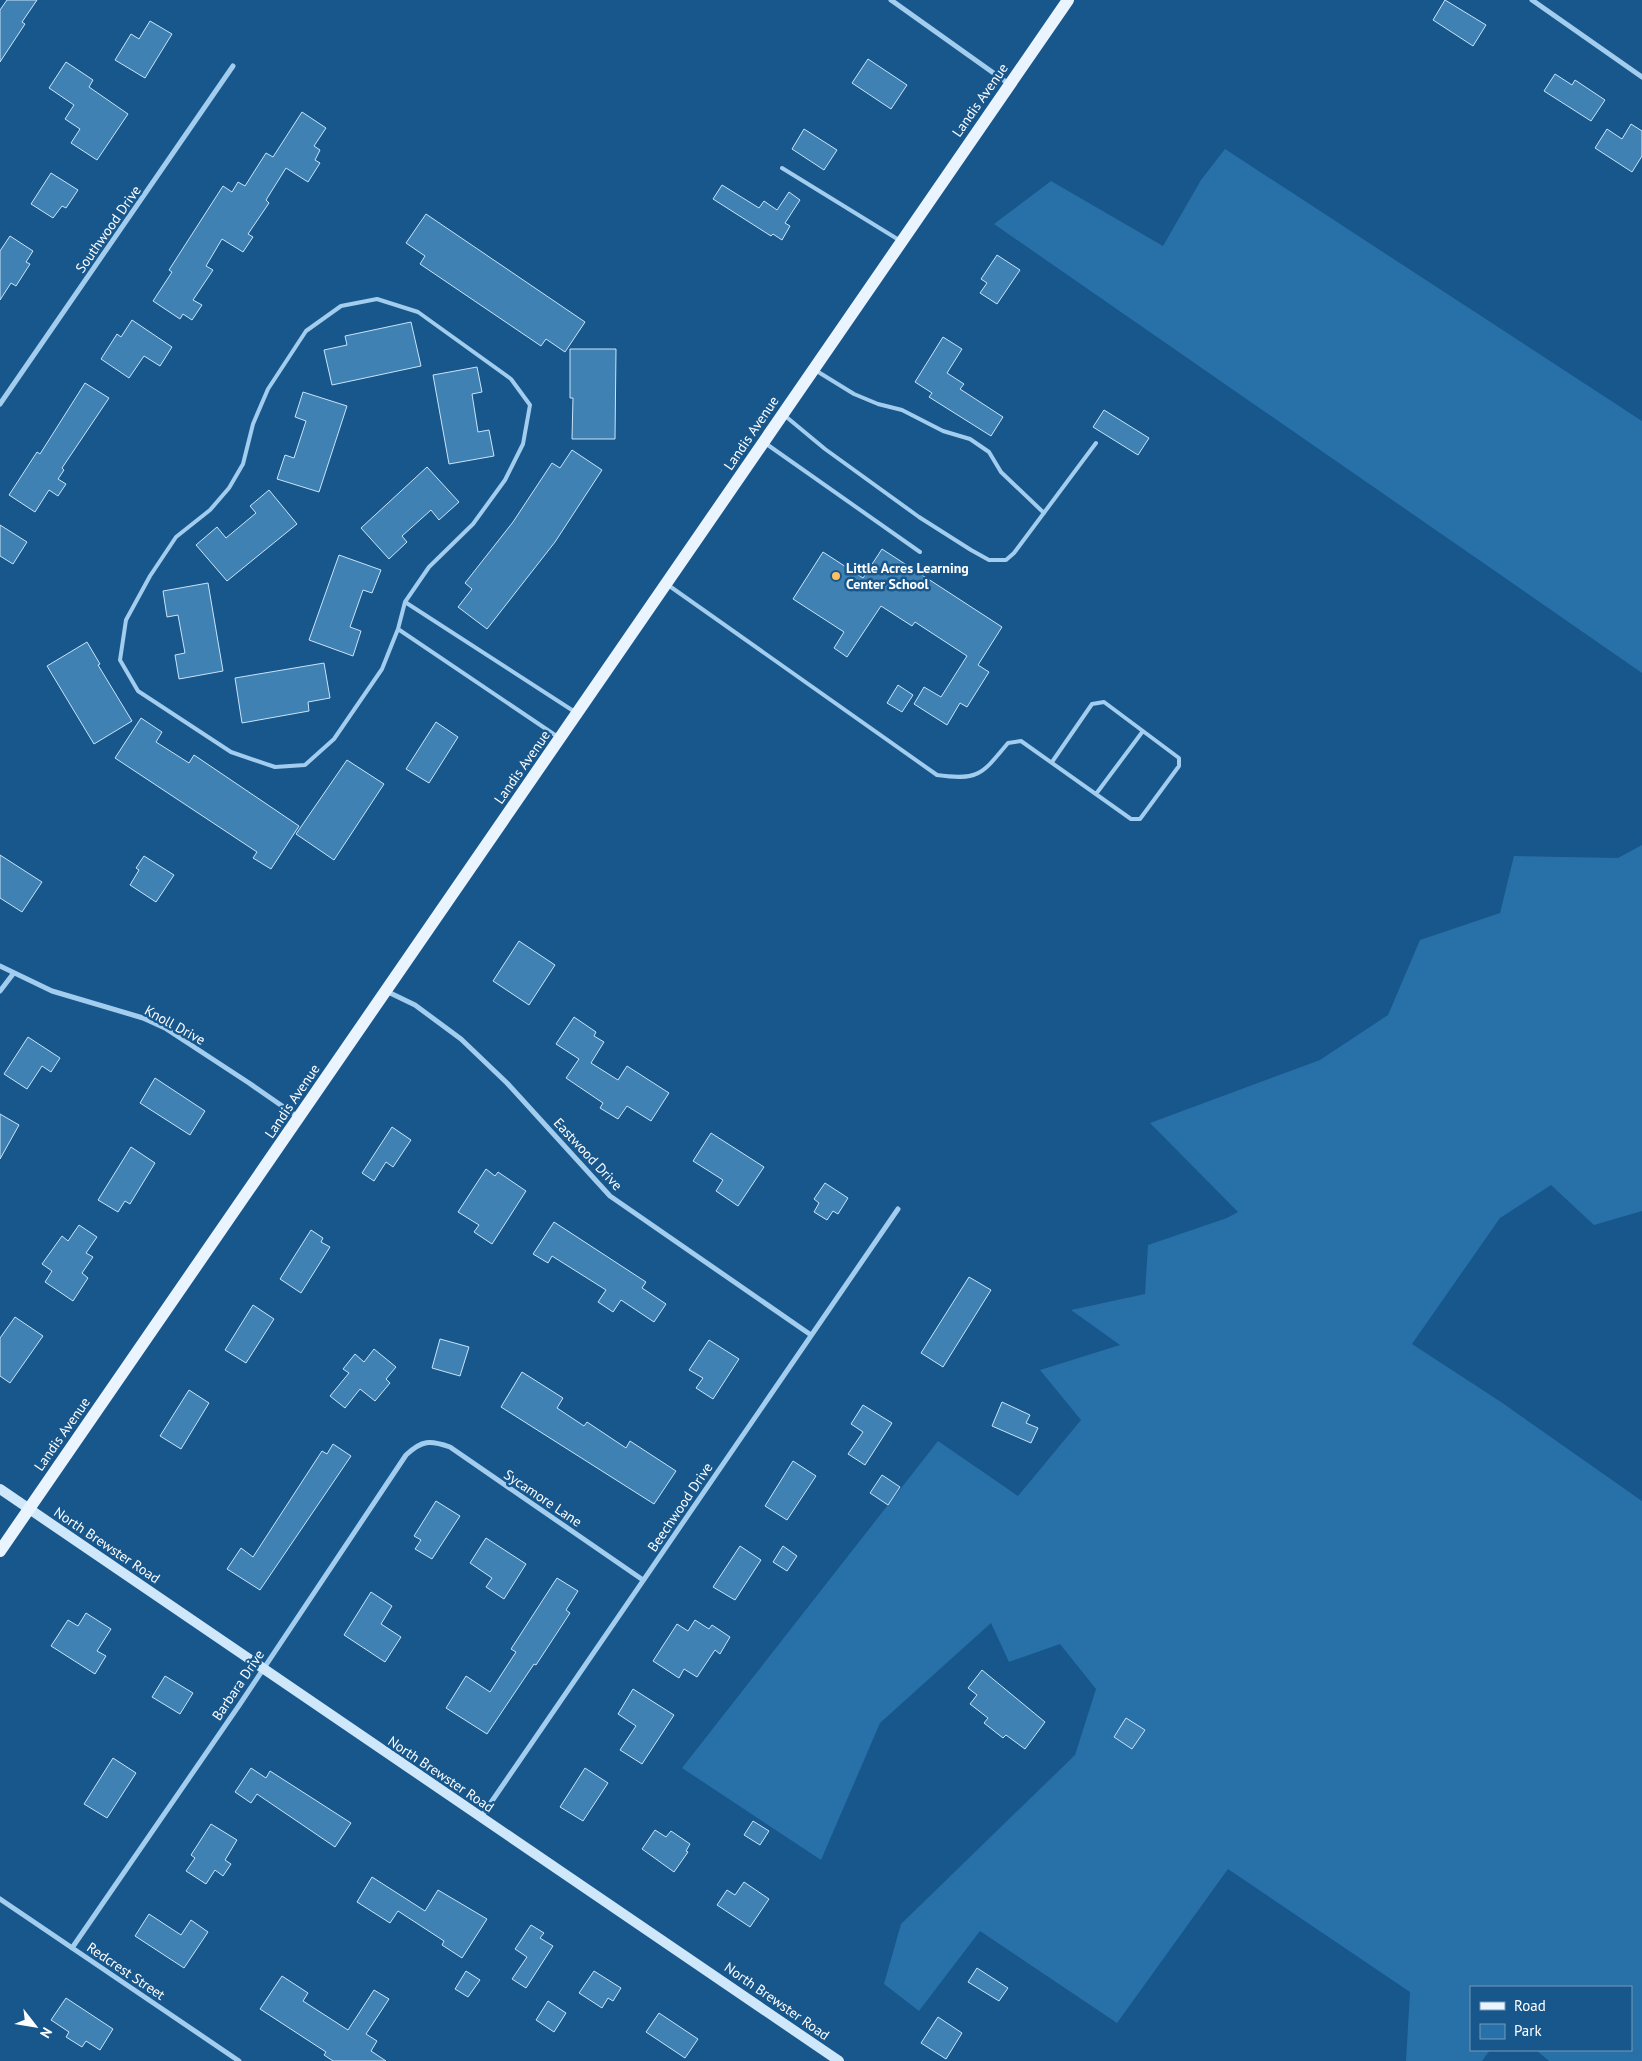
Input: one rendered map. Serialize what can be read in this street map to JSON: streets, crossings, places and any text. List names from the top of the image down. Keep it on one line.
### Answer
{"streets":{"main road":["Landis Avenue","North Brewster Road"],"street":["Southwood Drive","Knoll Drive","Eastwood Drive","Sycamore Lane","Beechwood Drive","Barbara Drive","Redcrest Street"]},"crossings":[["Landis Avenue","Knoll Drive"],["Landis Avenue","Eastwood Drive"],["Landis Avenue","North Brewster Road"],["Eastwood Drive","Beechwood Drive"],["Sycamore Lane","Beechwood Drive"],["Sycamore Lane","Barbara Drive"],["Beechwood Drive","North Brewster Road"],["North Brewster Road","Barbara Drive"],["Barbara Drive","Redcrest Street"]],"places":["Little Acres Learning Center School"],"legend":["Road","Park"],"north":"bottom right"}
